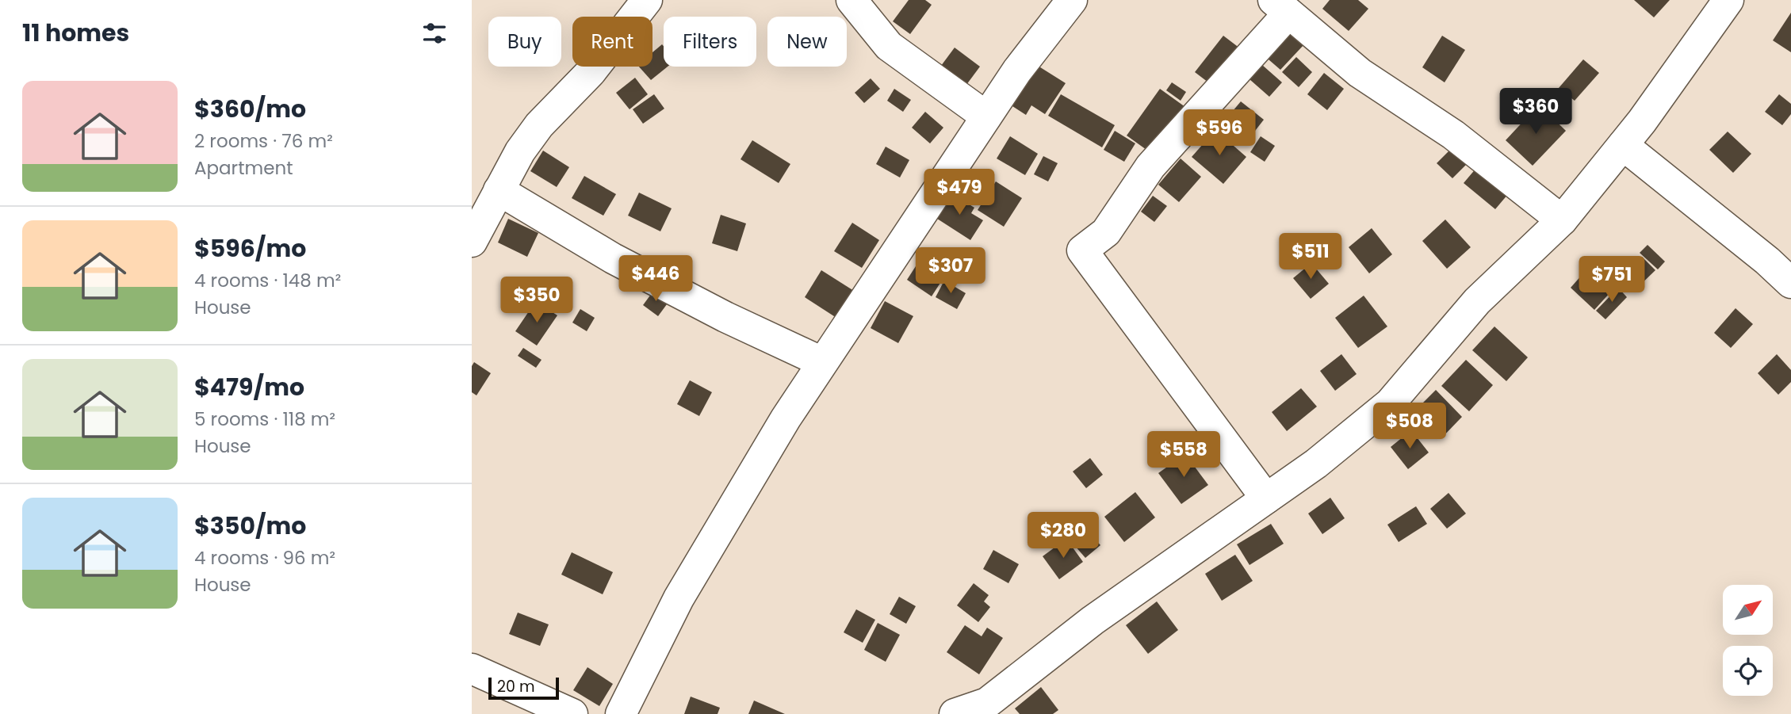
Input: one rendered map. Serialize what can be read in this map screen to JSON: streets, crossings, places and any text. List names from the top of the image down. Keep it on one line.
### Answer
{"scale_bar":"20 m","north":"top right","page":{"heading":"11 homes","chip":["Buy","Rent","Filters","New"],"list":[{"name":"$360/mo","note":"2 rooms · 76 m² · Apartment"},{"name":"$596/mo","note":"4 rooms · 148 m² · House"},{"name":"$479/mo","note":"5 rooms · 118 m² · House"},{"name":"$350/mo","note":"4 rooms · 96 m² · House"}],"price":["$360","$596","$479","$511","$307","$446","$751","$350","$508","$558","$280"],"scale":"20 m"}}
